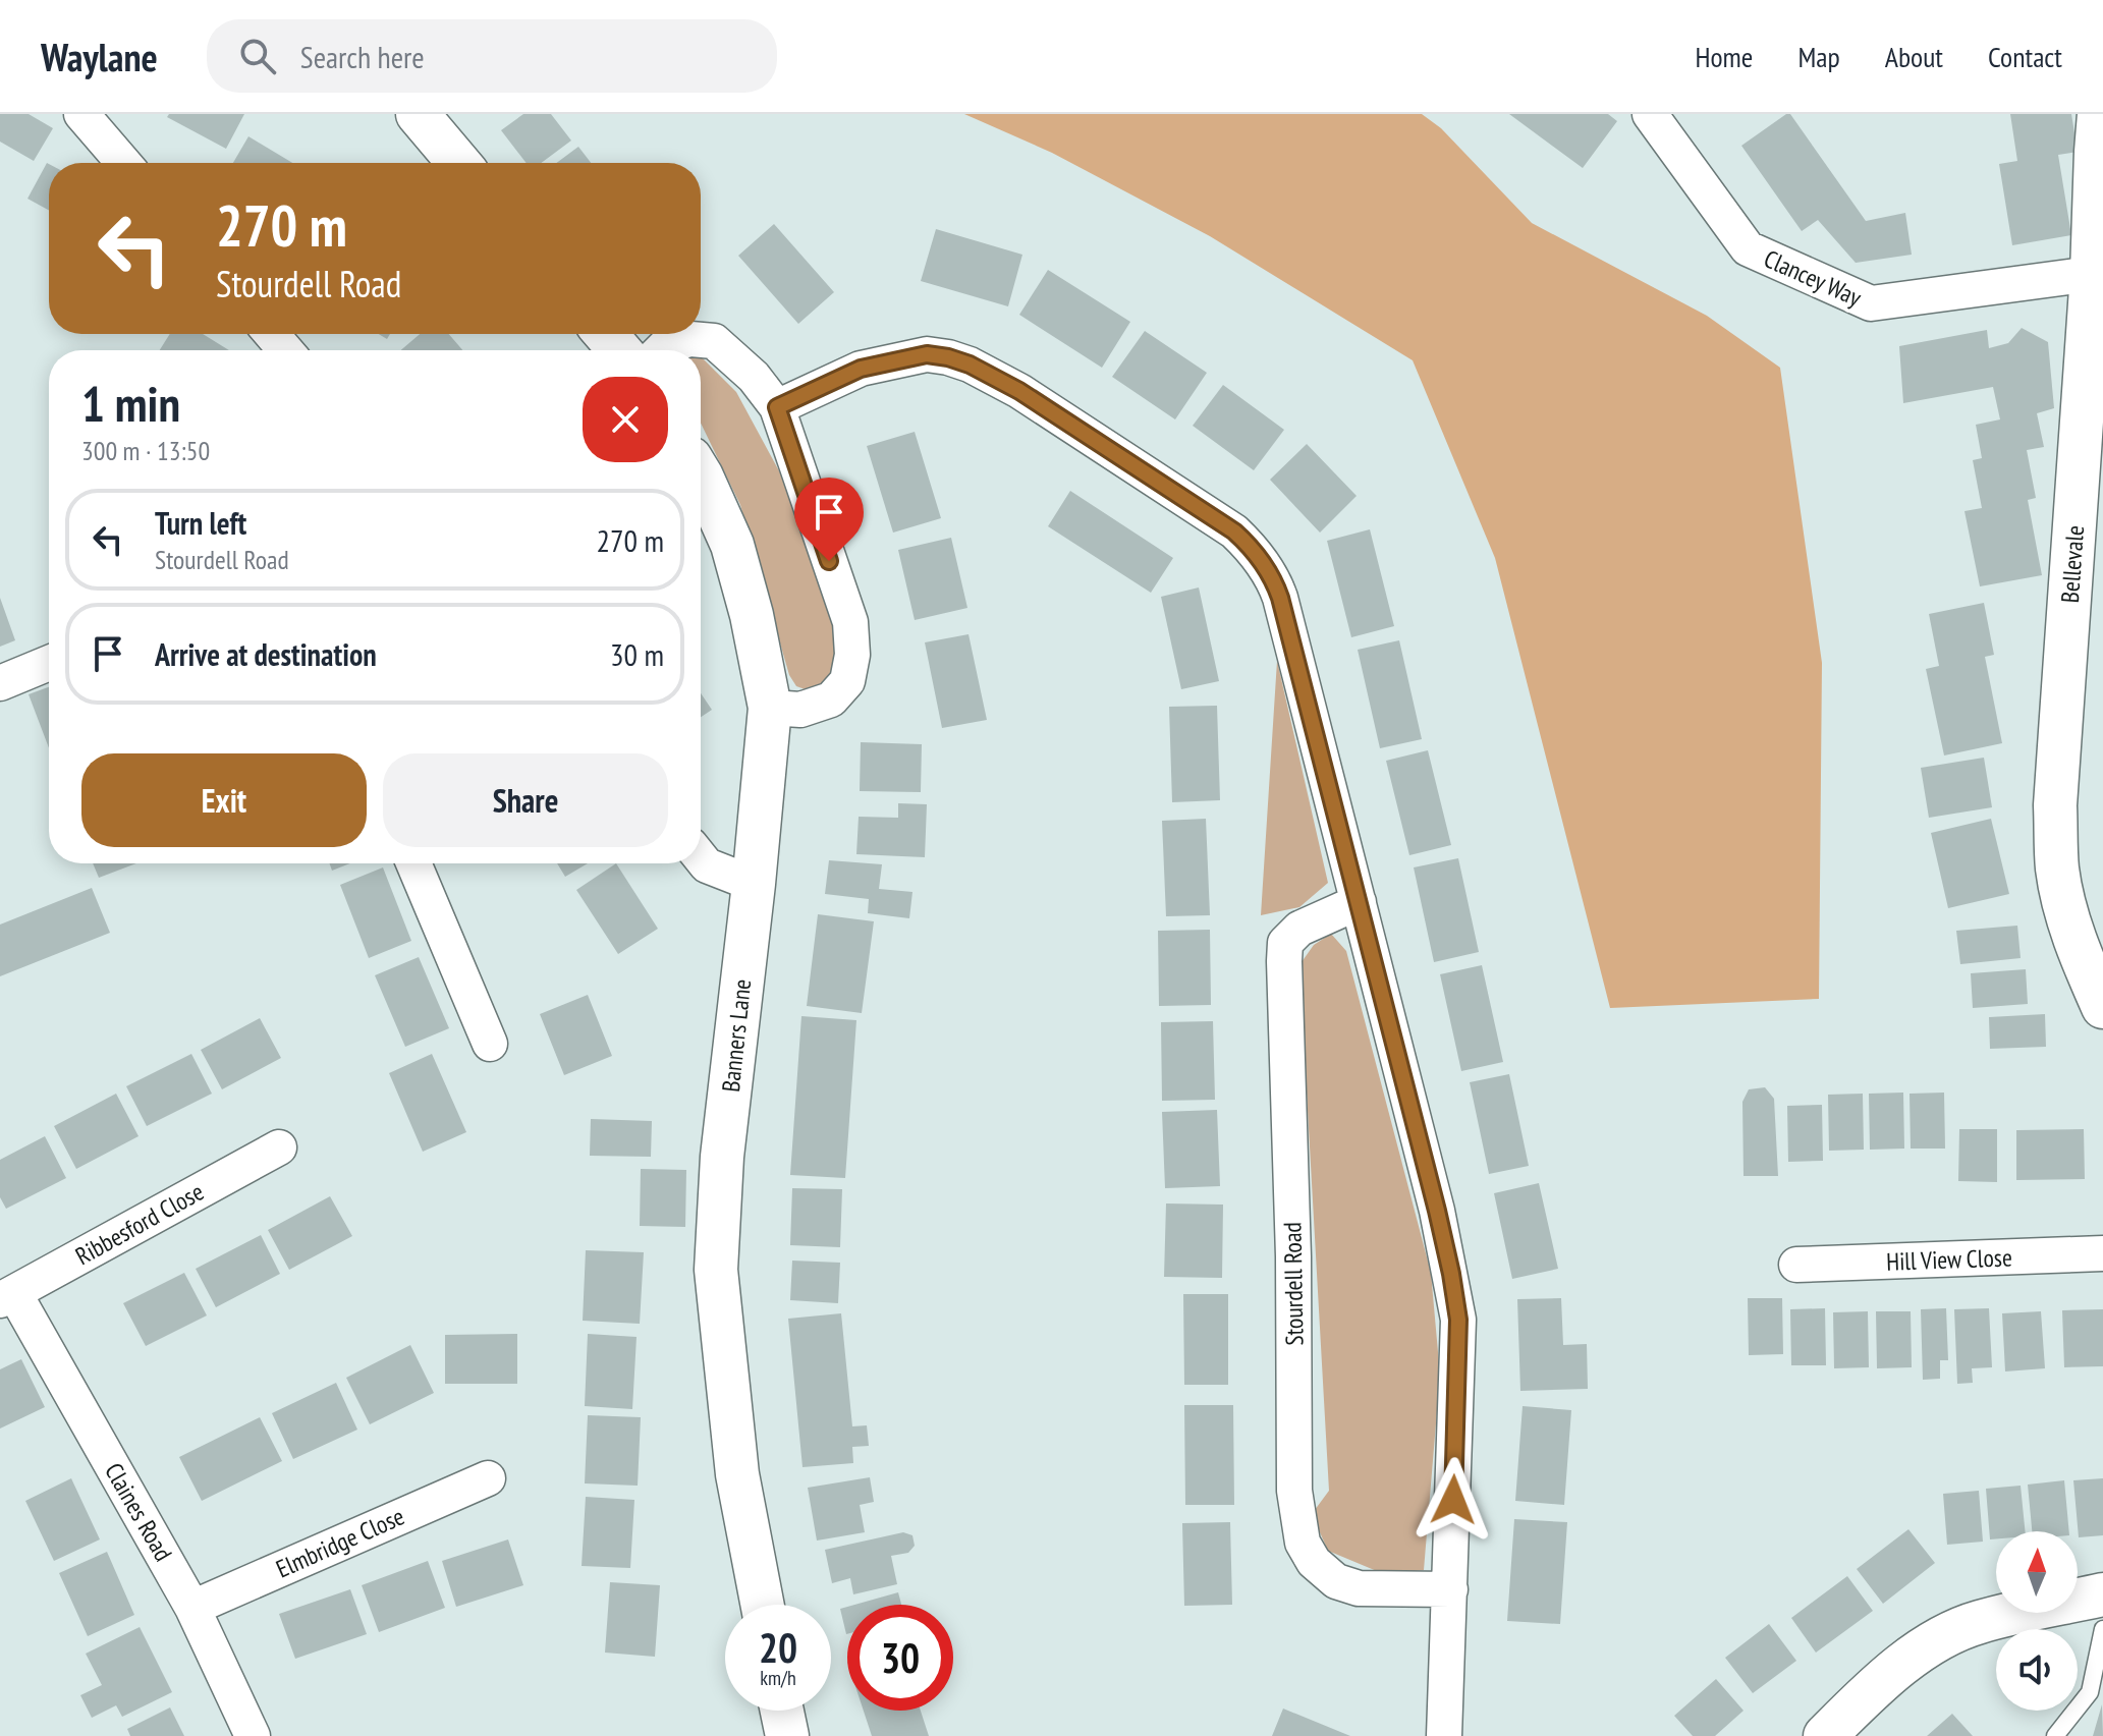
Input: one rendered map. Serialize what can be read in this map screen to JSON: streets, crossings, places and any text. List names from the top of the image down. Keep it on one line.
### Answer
{"streets":{"street":["Clancey Way","Bellevale","Banners Lane","Ribbesford Close","Hill View Close","Stourdell Road","Claines Road","Elmbridge Close"]},"crossings":[["Clancey Way","Bellevale"],["Ribbesford Close","Claines Road"],["Claines Road","Elmbridge Close"]],"north":"top","page":{"header":"Waylane","search":"Search here","nav":["Home","Map","About","Contact"],"turn":["270 m","Stourdell Road"],"heading":["1 min","300 m · 13:50"],"list":[{"name":"Turn left","note":"Stourdell Road","value":"270 m"},{"name":"Arrive at destination","value":"30 m"}],"buttons":["Exit","Share"],"speed":"20 km/h","limit":"30"}}
